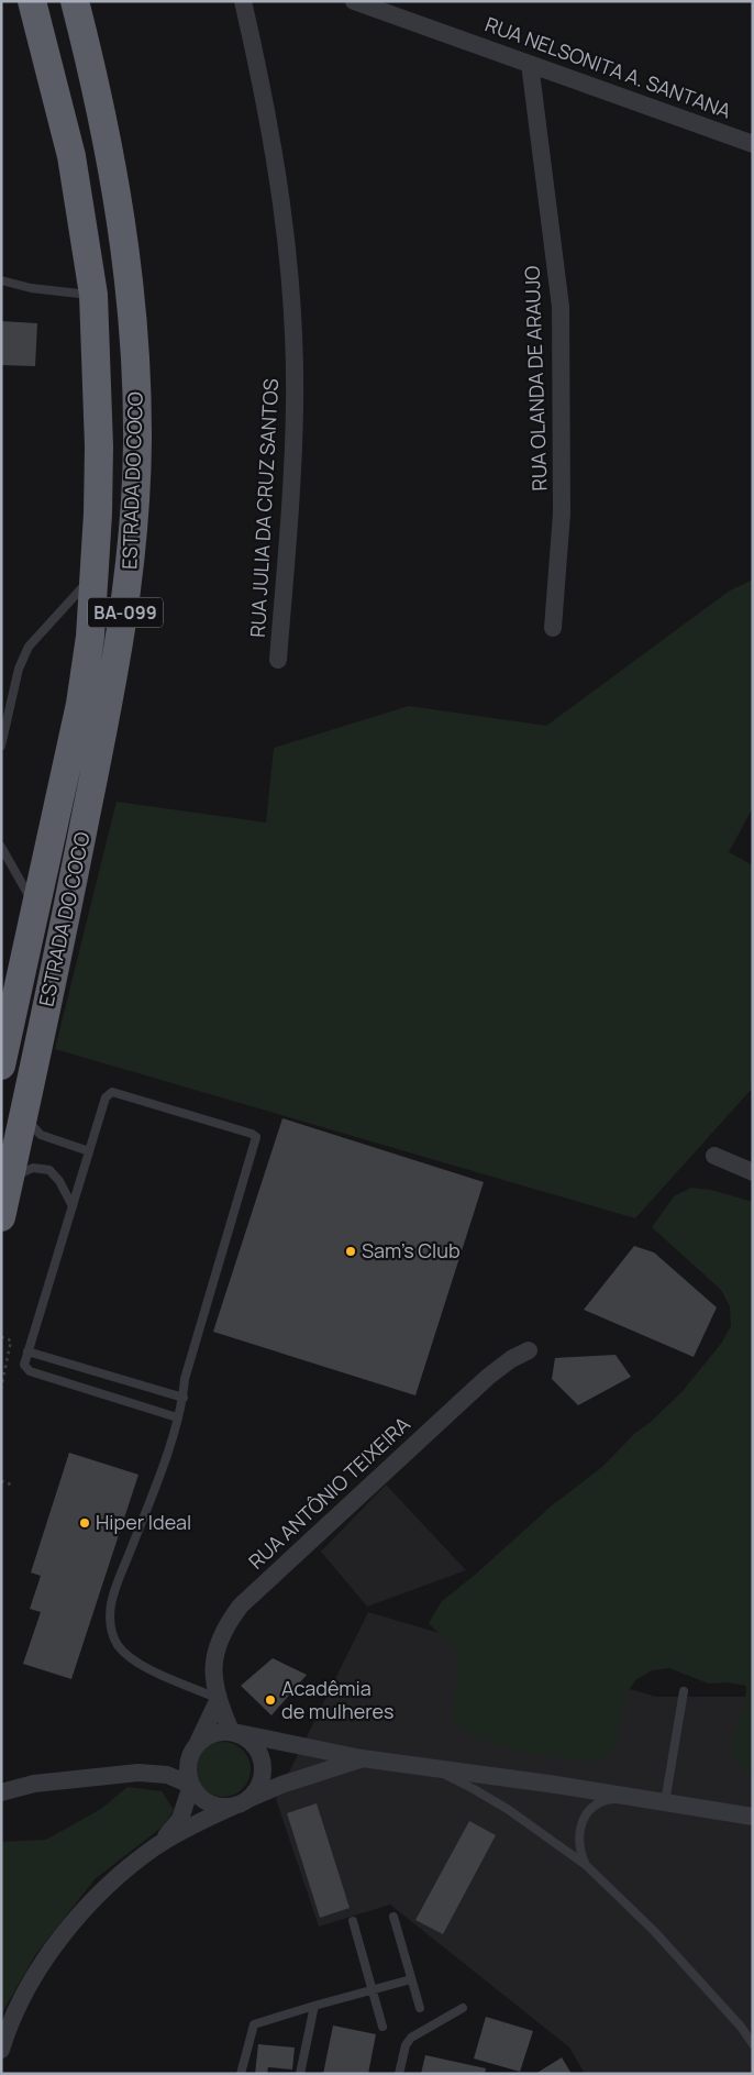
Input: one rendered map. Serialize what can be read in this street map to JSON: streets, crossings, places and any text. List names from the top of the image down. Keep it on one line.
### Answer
{"streets":{"highway":["ESTRADA DO COCO","BA-099"],"street":["RUA NELSONITA A. SANTANA","RUA OLANDA DE ARAUJO","RUA JULIA DA CRUZ SANTOS","RUA ANTÔNIO TEIXEIRA"]},"crossings":[["RUA NELSONITA A. SANTANA","RUA OLANDA DE ARAUJO"]],"places":["Sam's Club","Hiper Ideal","Acadêmia de mulheres"]}
